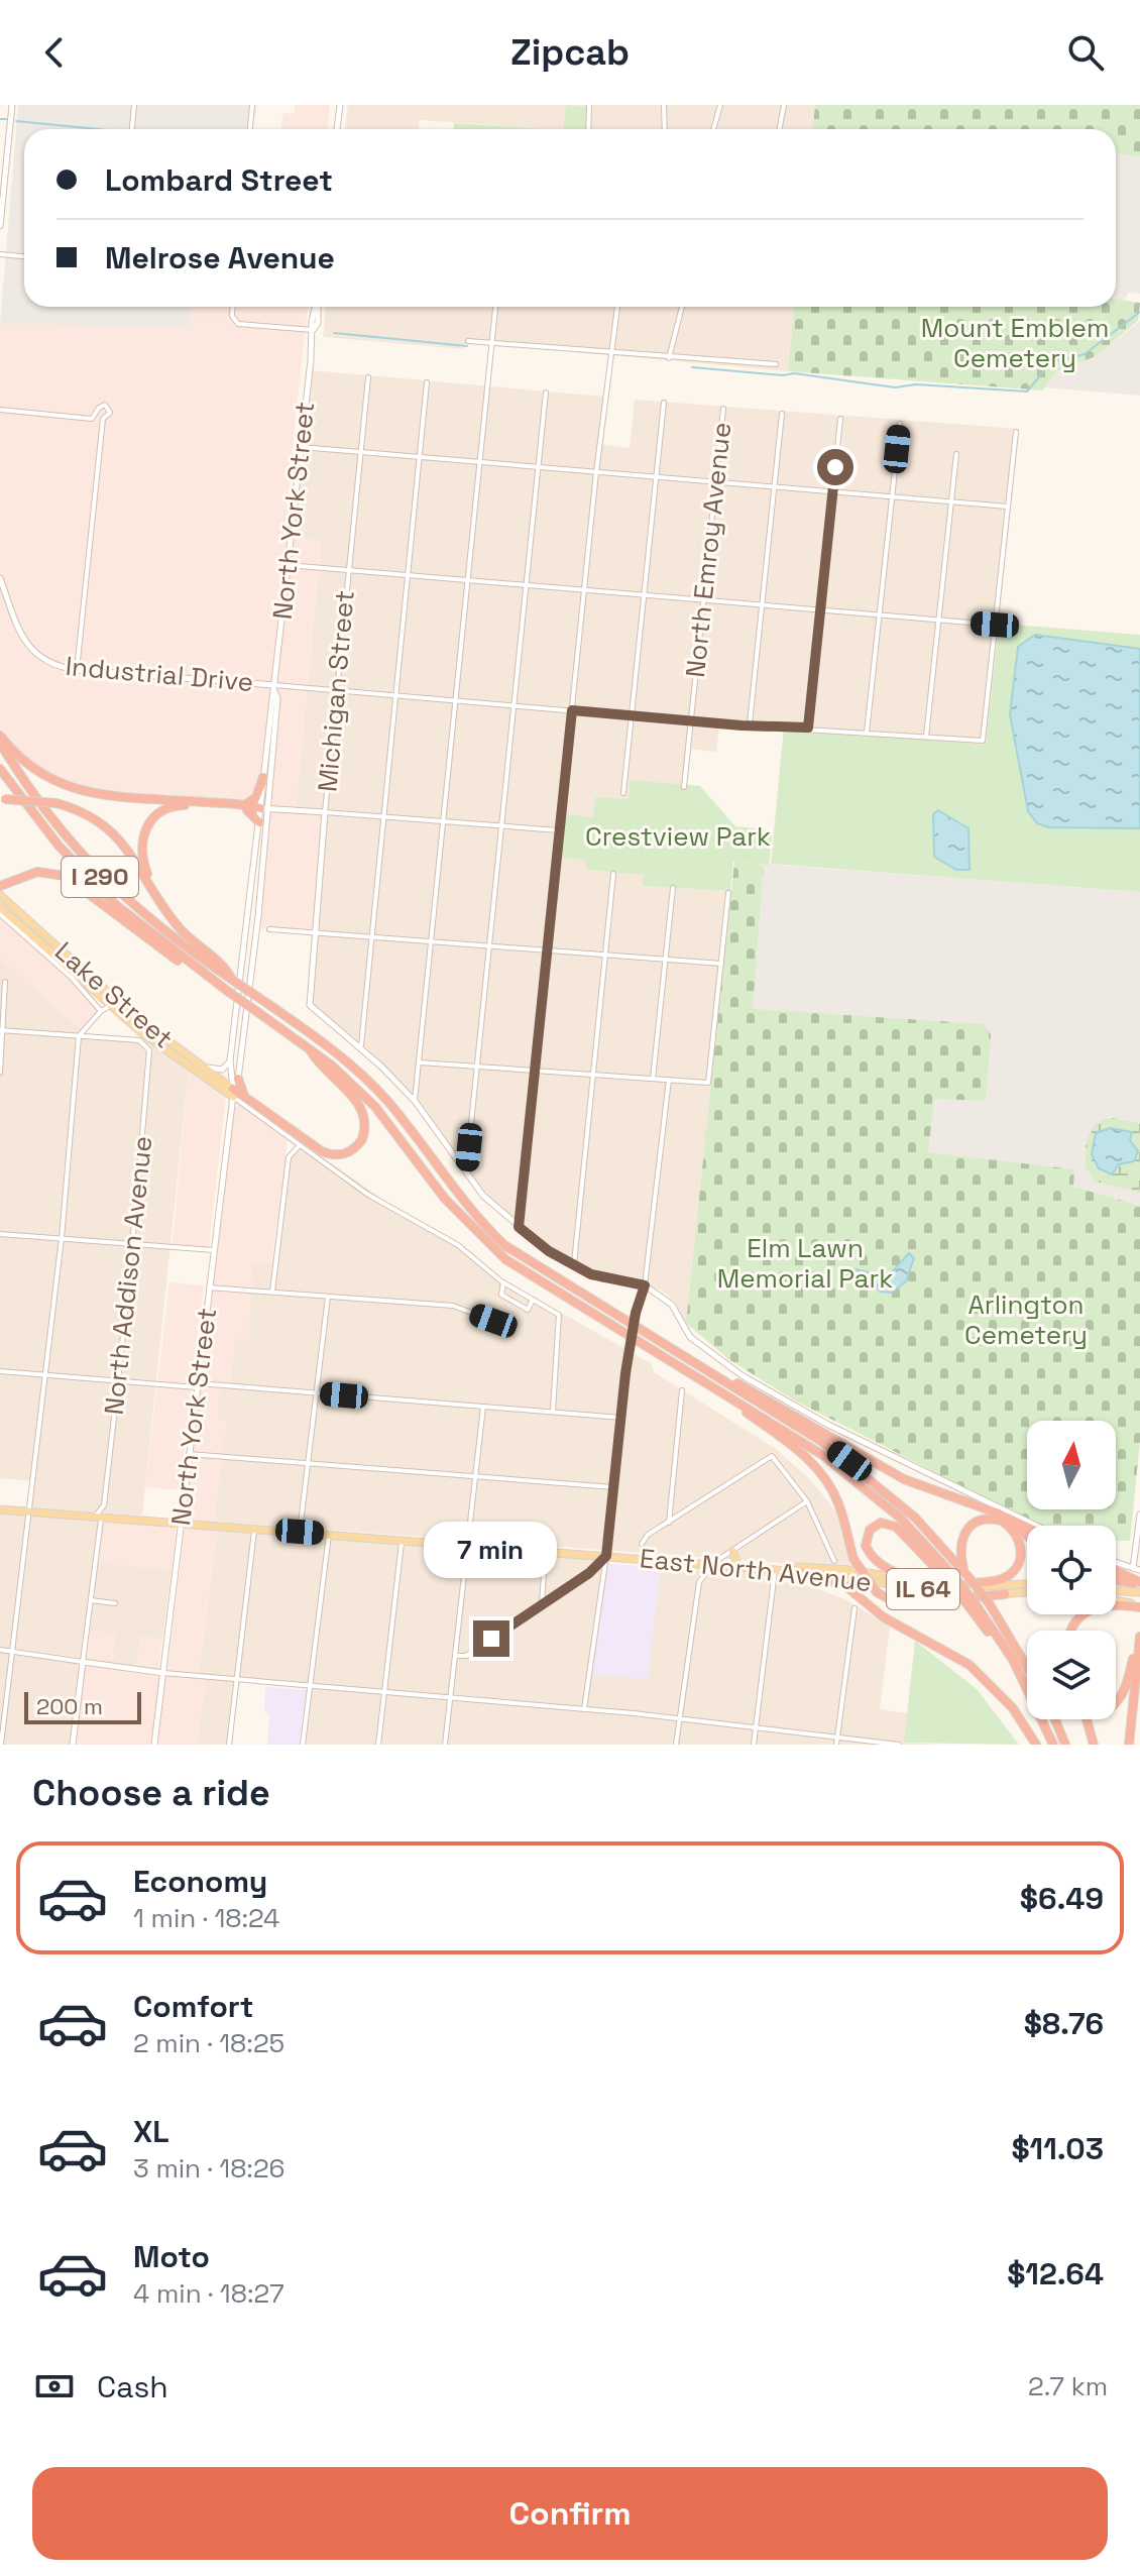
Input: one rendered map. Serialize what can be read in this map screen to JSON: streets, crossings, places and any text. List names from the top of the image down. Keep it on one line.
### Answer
{"streets":{"highway":["I 290"],"main road":["Lake Street","East North Avenue","IL 64"],"street":["North York Street","North Emroy Avenue","Industrial Drive","Michigan Street","North Addison Avenue"]},"crossings":[["North York Street","Industrial Drive"],["North York Street","Lake Street"],["North York Street","East North Avenue"],["North York Street","IL 64"],["East North Avenue","IL 64"]],"parks":["Mount Emblem Cemetery","Crestview Park","Elm Lawn Memorial Park","Arlington Cemetery"],"scale_bar":"200 m","north":"top","page":{"header":"Zipcab","banner":["Lombard Street","Melrose Avenue"],"bubble":"7 min","scale":"200 m","heading":"Choose a ride","list":[{"name":"Economy","note":"1 min · 18:24","value":"$6.49"},{"name":"Comfort","note":"2 min · 18:25","value":"$8.76"},{"name":"XL","note":"3 min · 18:26","value":"$11.03"},{"name":"Moto","note":"4 min · 18:27","value":"$12.64"}],"pay":["Cash","2.7 km"],"buttons":"Confirm"}}
